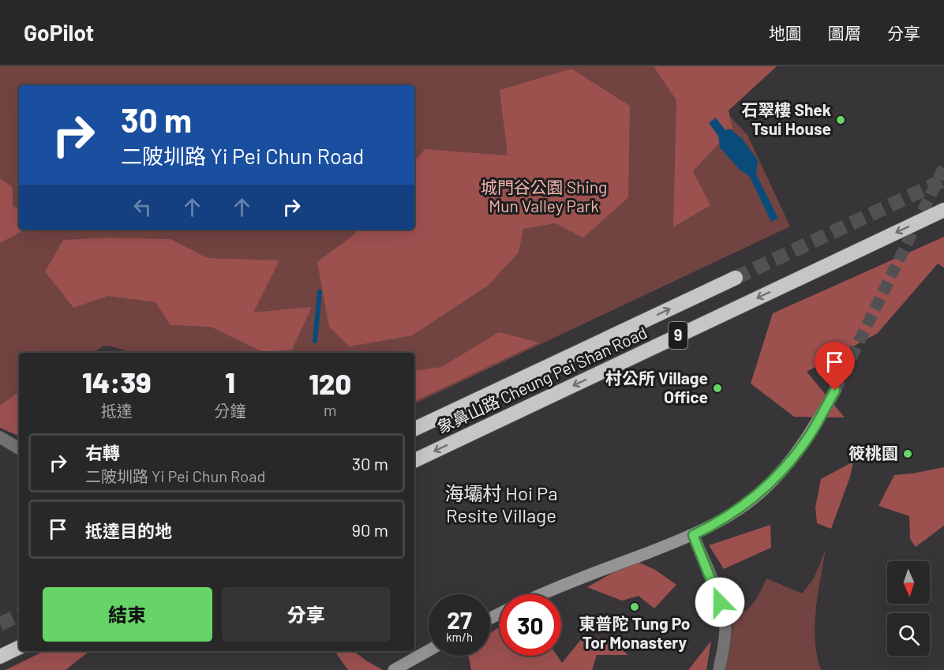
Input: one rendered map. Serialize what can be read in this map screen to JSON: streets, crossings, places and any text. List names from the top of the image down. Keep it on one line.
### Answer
{"streets":{"highway":["9","象鼻山路 Cheung Pei Shan Road"]},"districts":["海壩村 Hoi Pa Resite Village"],"parks":["城門谷公園 Shing Mun Valley Park"],"places":["石翠樓 Shek Tsui House","村公所 Village Office","筱桃園","東普陀 Tung Po Tor Monastery"],"north":"bottom","page":{"header":"GoPilot","nav":["地圖","圖層","分享"],"turn":["30 m","二陂圳路 Yi Pei Chun Road"],"eta":["14:39","抵達","1","分鐘","120","m"],"list":[{"name":"右轉","note":"二陂圳路 Yi Pei Chun Road","value":"30 m"},{"name":"抵達目的地","value":"90 m"}],"buttons":["結束","分享"],"speed":"27 km/h","limit":"30"}}
